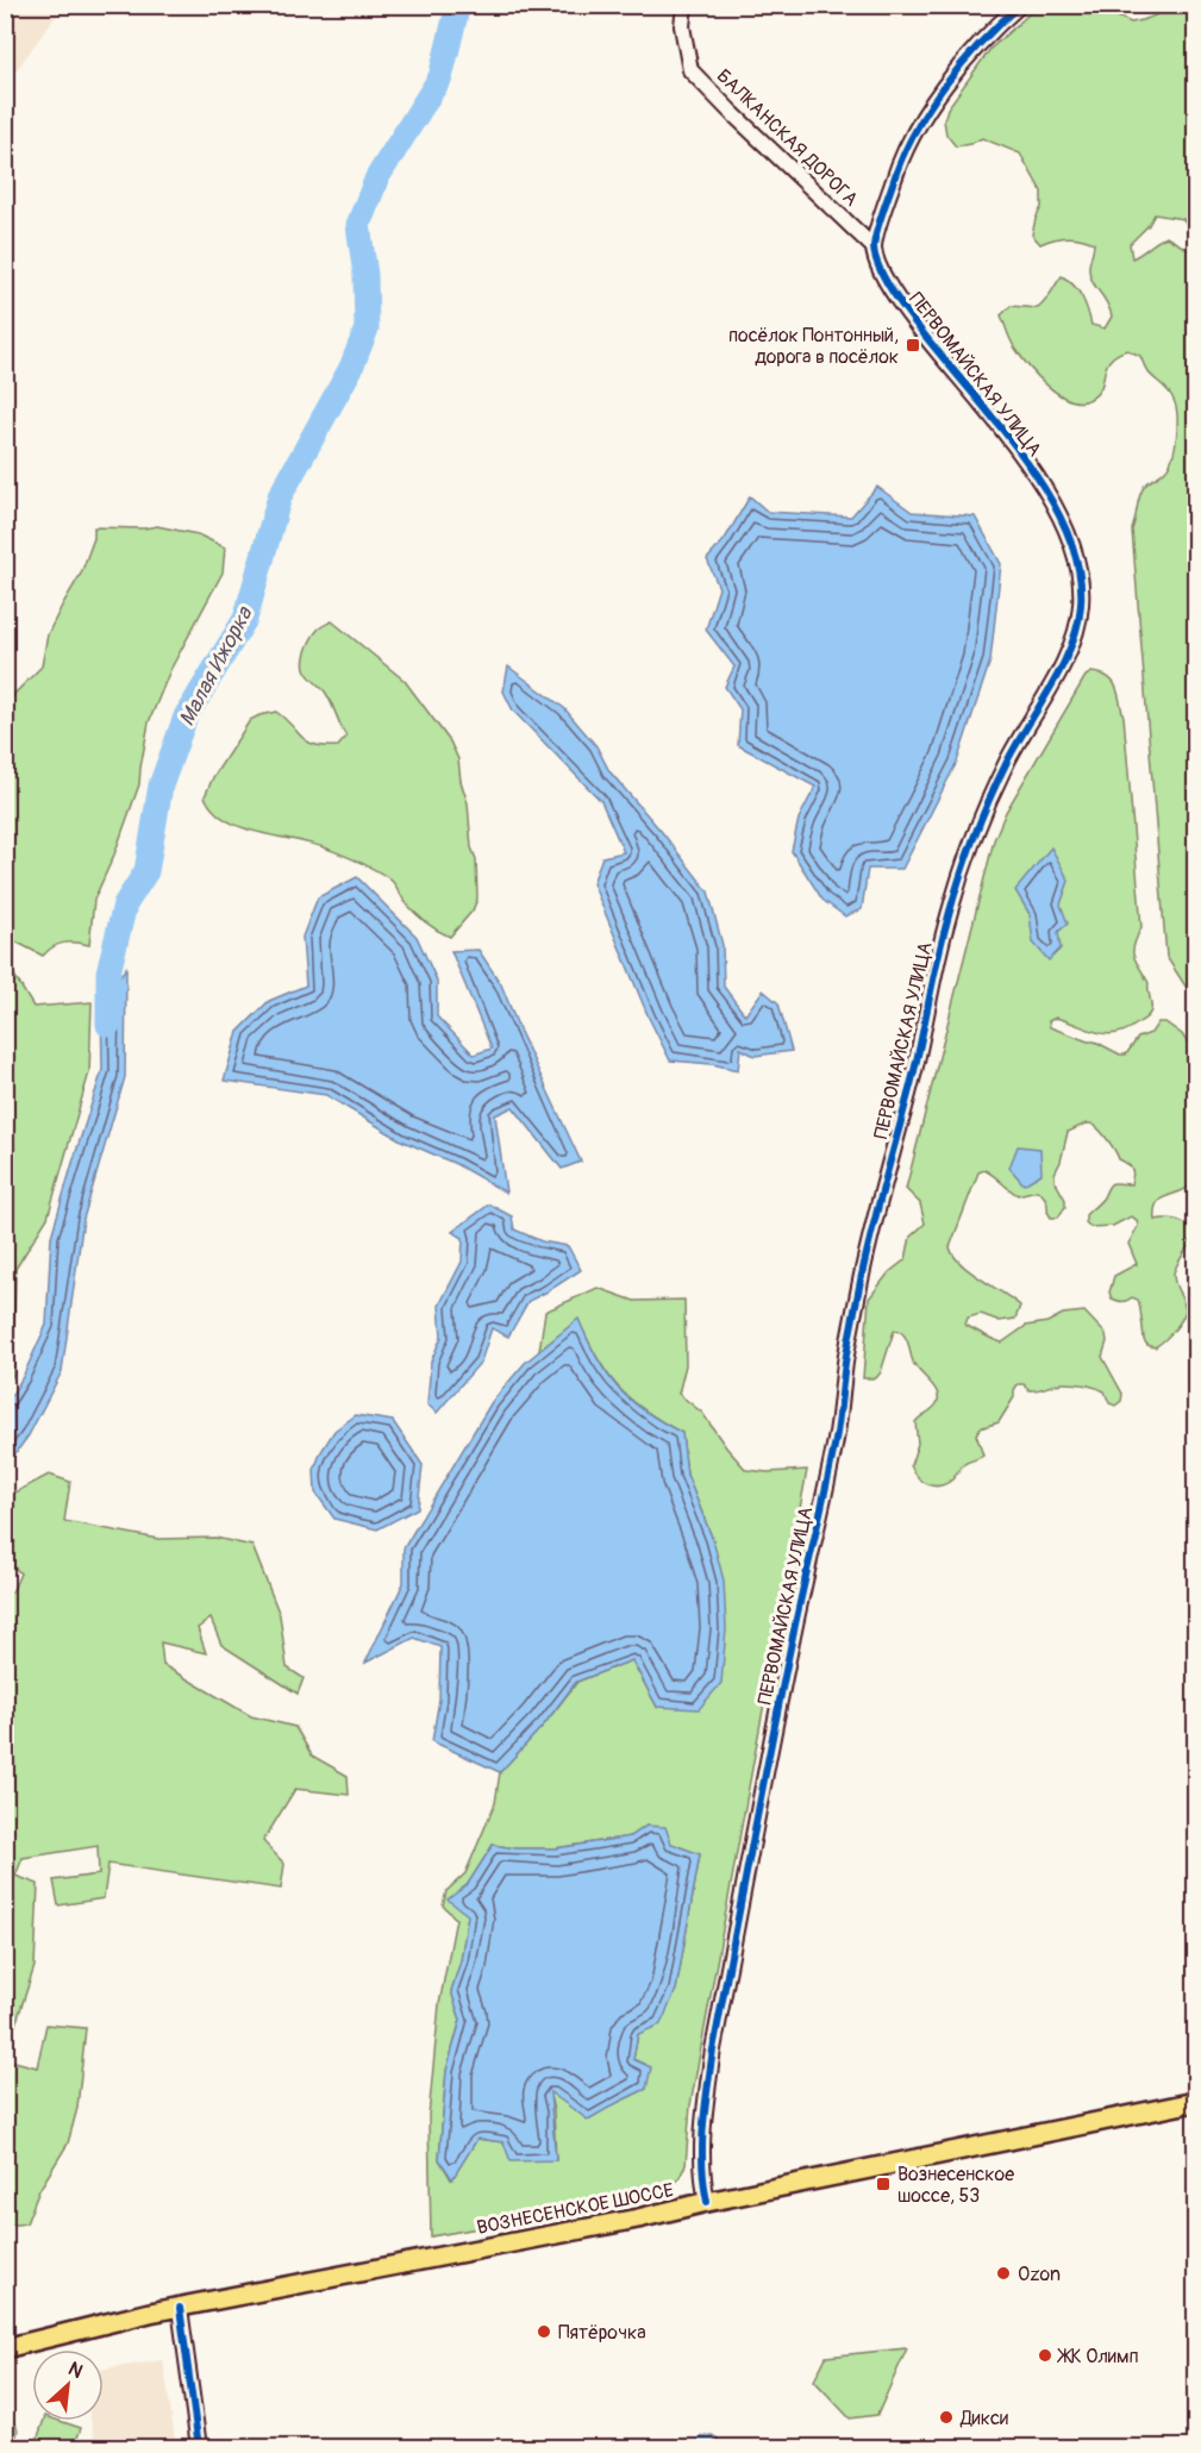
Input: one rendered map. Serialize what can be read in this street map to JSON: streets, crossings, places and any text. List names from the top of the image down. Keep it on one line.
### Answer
{"streets":{"main road":["ВОЗНЕСЕНСКОЕ ШОССЕ"],"street":["БАЛКАНСКАЯ ДОРОГА","ПЕРВОМАЙСКАЯ УЛИЦА"]},"crossings":[["БАЛКАНСКАЯ ДОРОГА","ПЕРВОМАЙСКАЯ УЛИЦА"],["ПЕРВОМАЙСКАЯ УЛИЦА","ВОЗНЕСЕНСКОЕ ШОССЕ"]],"water":["Малая Ижорка"],"places":{"transit":["посёлок Понтонный, дорога в посёлок","Вознесенское шоссе, 53"],"other":["Ozon","Пятёрочка","ЖК Олимп","Дикси"]},"north":"top right"}
